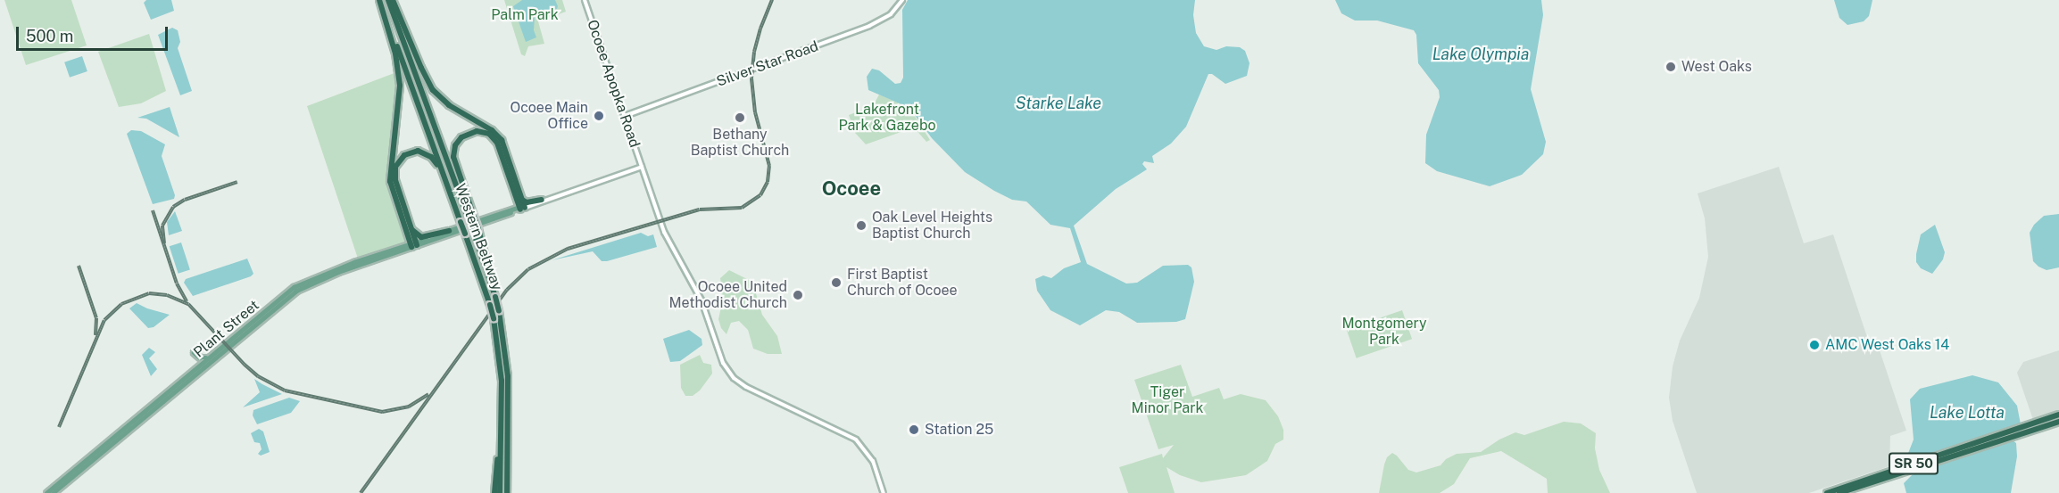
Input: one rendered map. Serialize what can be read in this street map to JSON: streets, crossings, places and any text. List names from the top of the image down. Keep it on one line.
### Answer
{"streets":{"highway":["Western Beltway","SR 50"],"main road":["Silver Star Road","Ocoee Apopka Road","Plant Street"]},"crossings":[["Silver Star Road","Ocoee Apopka Road"],["Western Beltway","Plant Street"]],"districts":["Ocoee"],"water":["Lake Olympia","Starke Lake","Lake Lotta"],"parks":["Palm Park","Lakefront Park & Gazebo","Montgomery Park","Tiger Minor Park"],"places":["West Oaks","Ocoee Main Office","Bethany Baptist Church","Oak Level Heights Baptist Church","First Baptist Church of Ocoee","Ocoee United Methodist Church","AMC West Oaks 14","Station 25"],"scale_bar":"500 m"}
